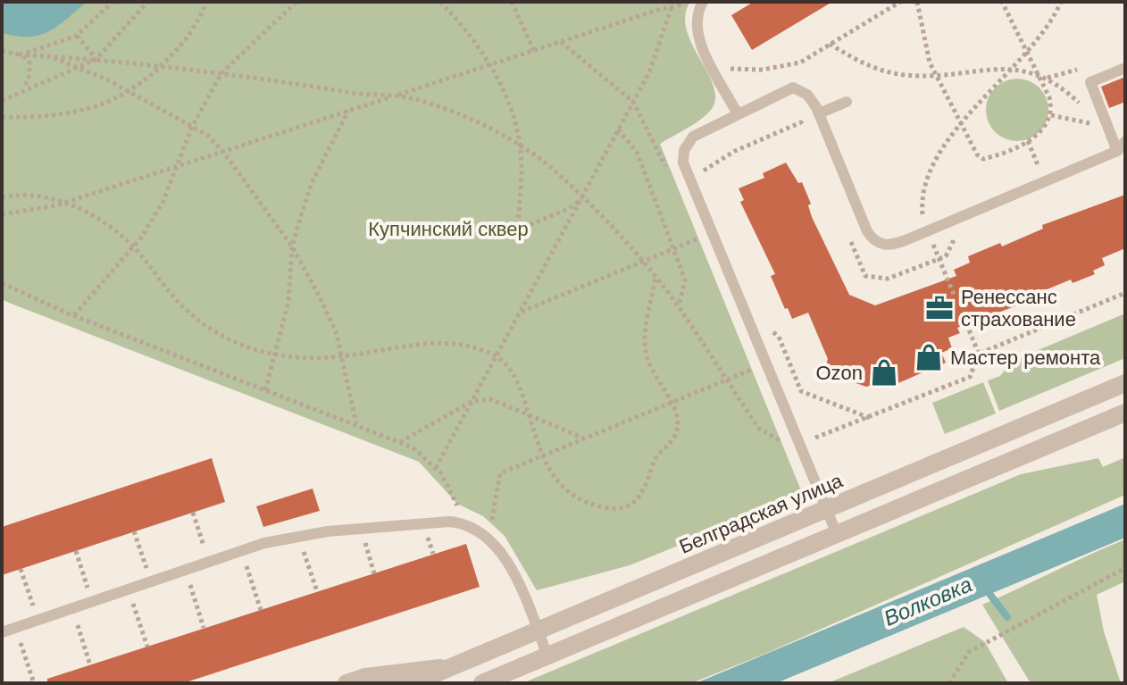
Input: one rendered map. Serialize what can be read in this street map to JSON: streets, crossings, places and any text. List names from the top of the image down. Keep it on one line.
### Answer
{"streets":{"street":["Белградская улица"]},"water":["Волковка"],"parks":["Купчинский сквер"],"places":{"office":["Ренессанс страхование"],"shop":["Мастер ремонта","Ozon"]}}
